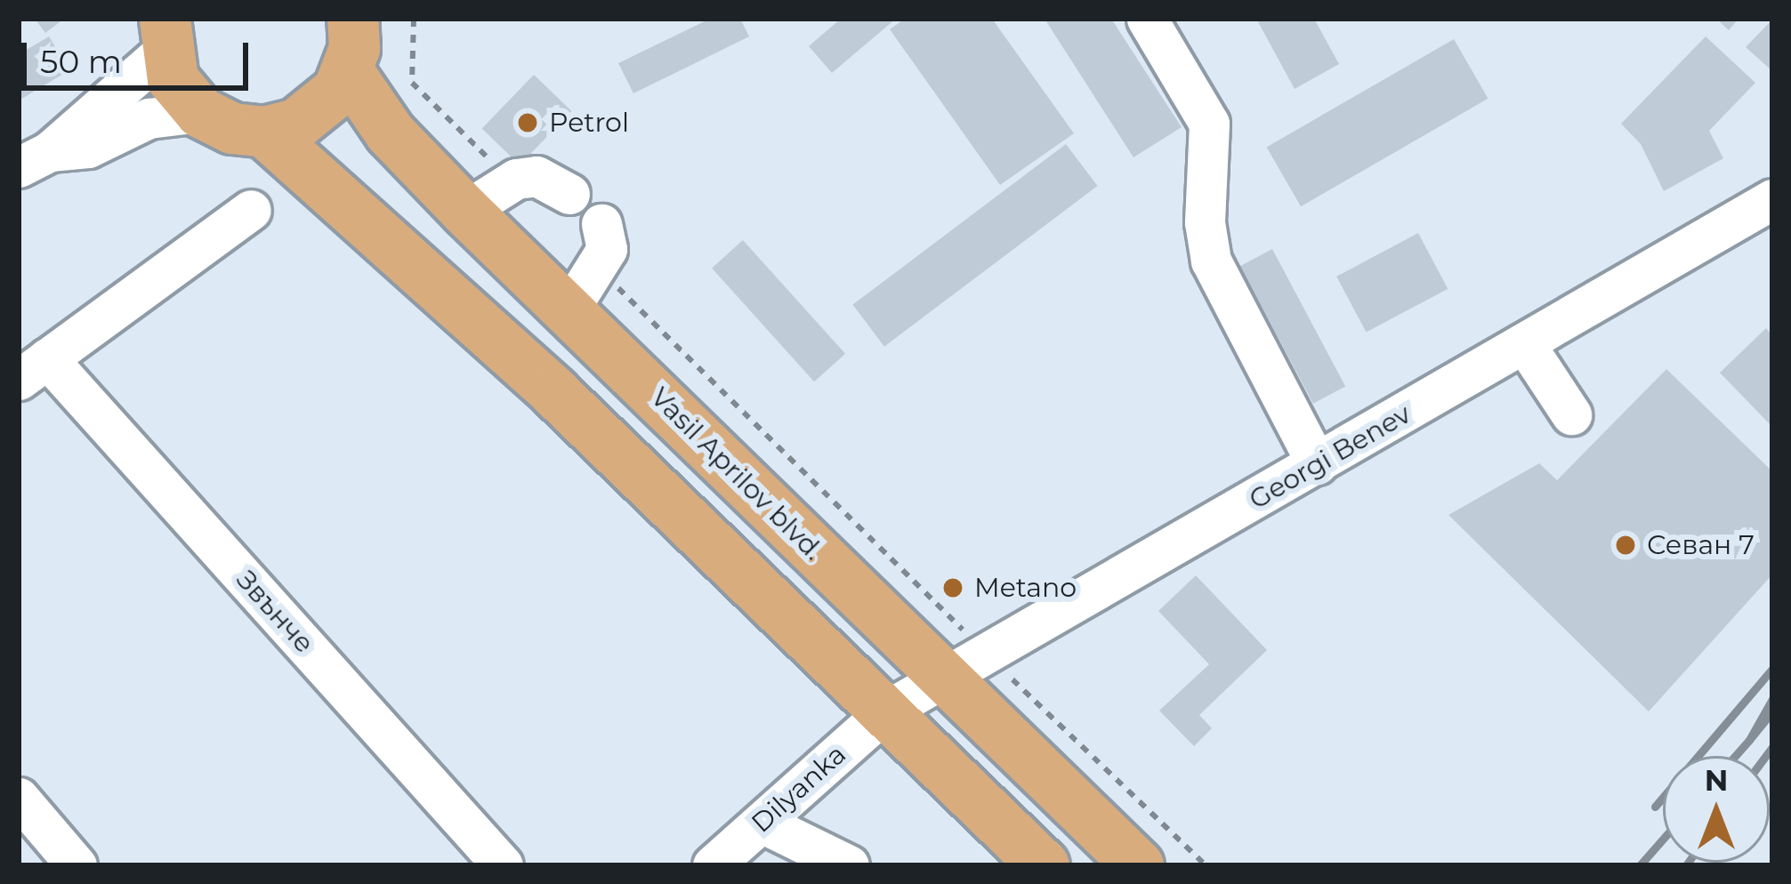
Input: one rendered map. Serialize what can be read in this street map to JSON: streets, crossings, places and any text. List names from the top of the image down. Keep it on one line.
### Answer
{"streets":{"main road":["Vasil Aprilov blvd."],"street":["Georgi Benev","Звънче","Dilyanka"]},"crossings":[["Georgi Benev","Vasil Aprilov blvd."],["Georgi Benev","Dilyanka"]],"places":["Petrol","Севан 7","Metano"],"scale_bar":"50 m","north":"top"}
